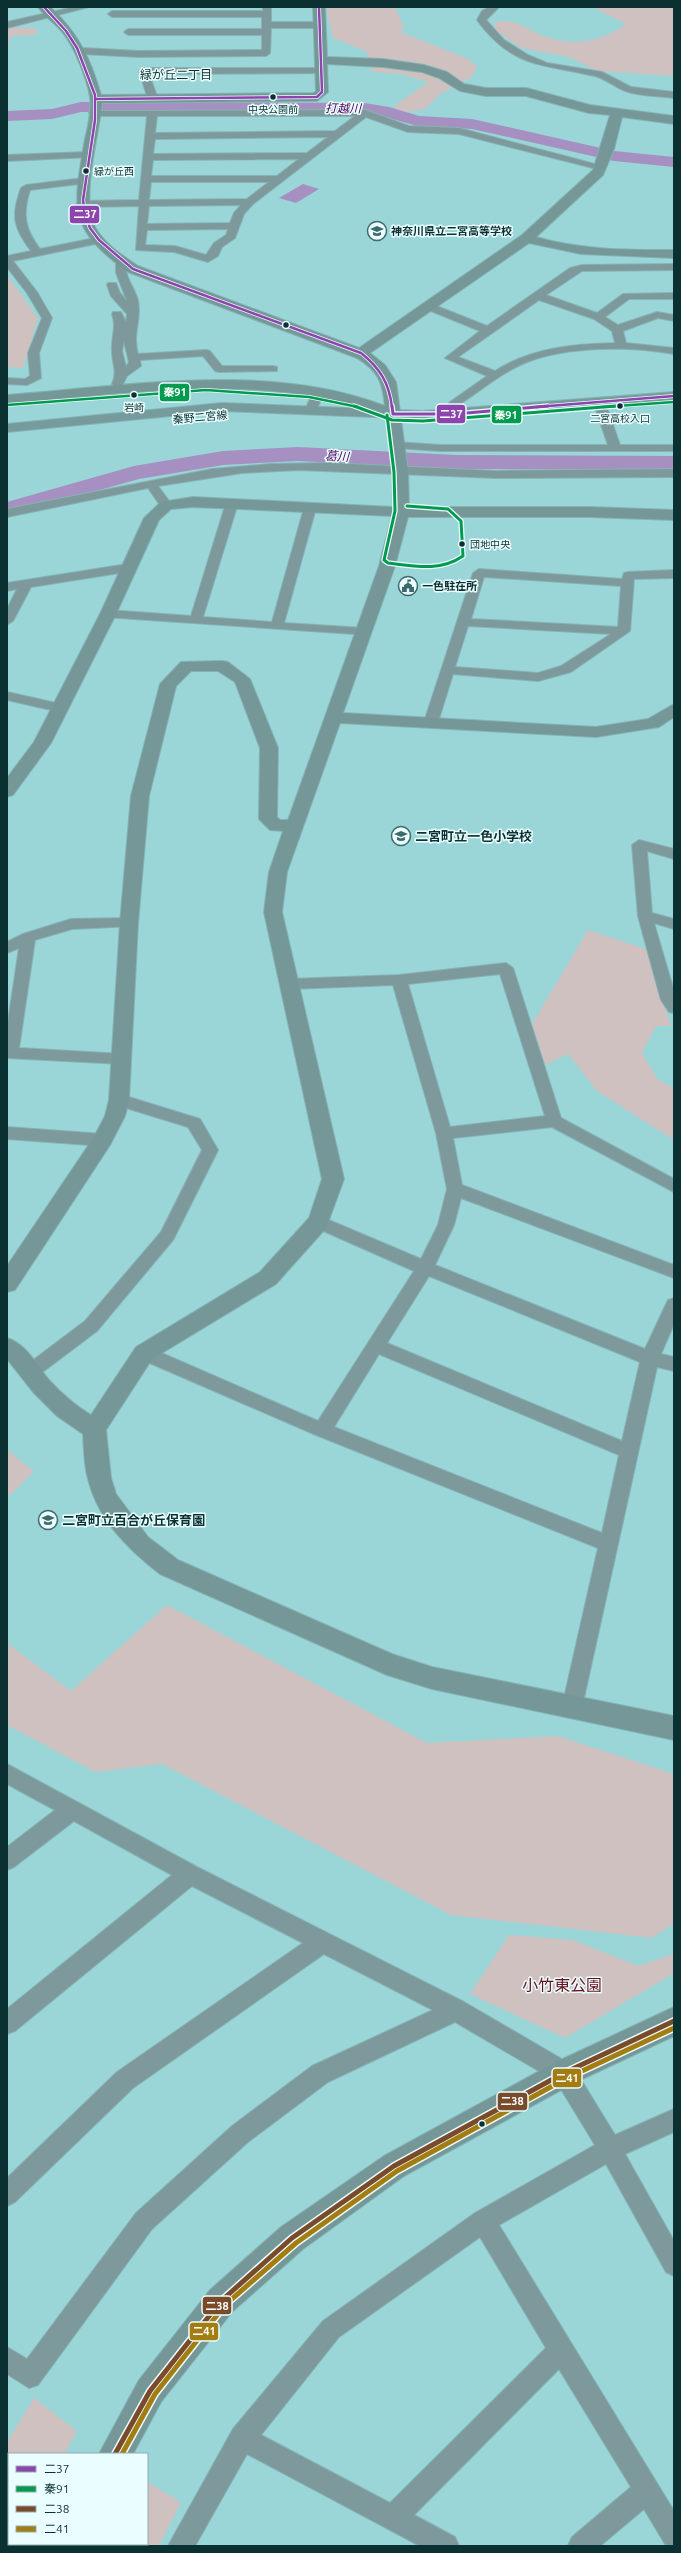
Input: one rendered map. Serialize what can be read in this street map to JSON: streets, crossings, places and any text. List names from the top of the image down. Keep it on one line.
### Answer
{"streets":{"main road":["秦野二宮線"]},"districts":["緑が丘二丁目"],"water":["打越川","葛川"],"parks":["小竹東公園"],"places":{"other":["中央公園前","緑が丘西","岩崎","二宮高校入口","団地中央"],"school or university":["神奈川県立二宮高等学校","二宮町立一色小学校","二宮町立百合が丘保育園"],"public building":["一色駐在所"]},"lines":["transit line 二37","transit line 秦91","transit line 二38","transit line 二41"],"legend":["二37","秦91","二38","二41"]}
